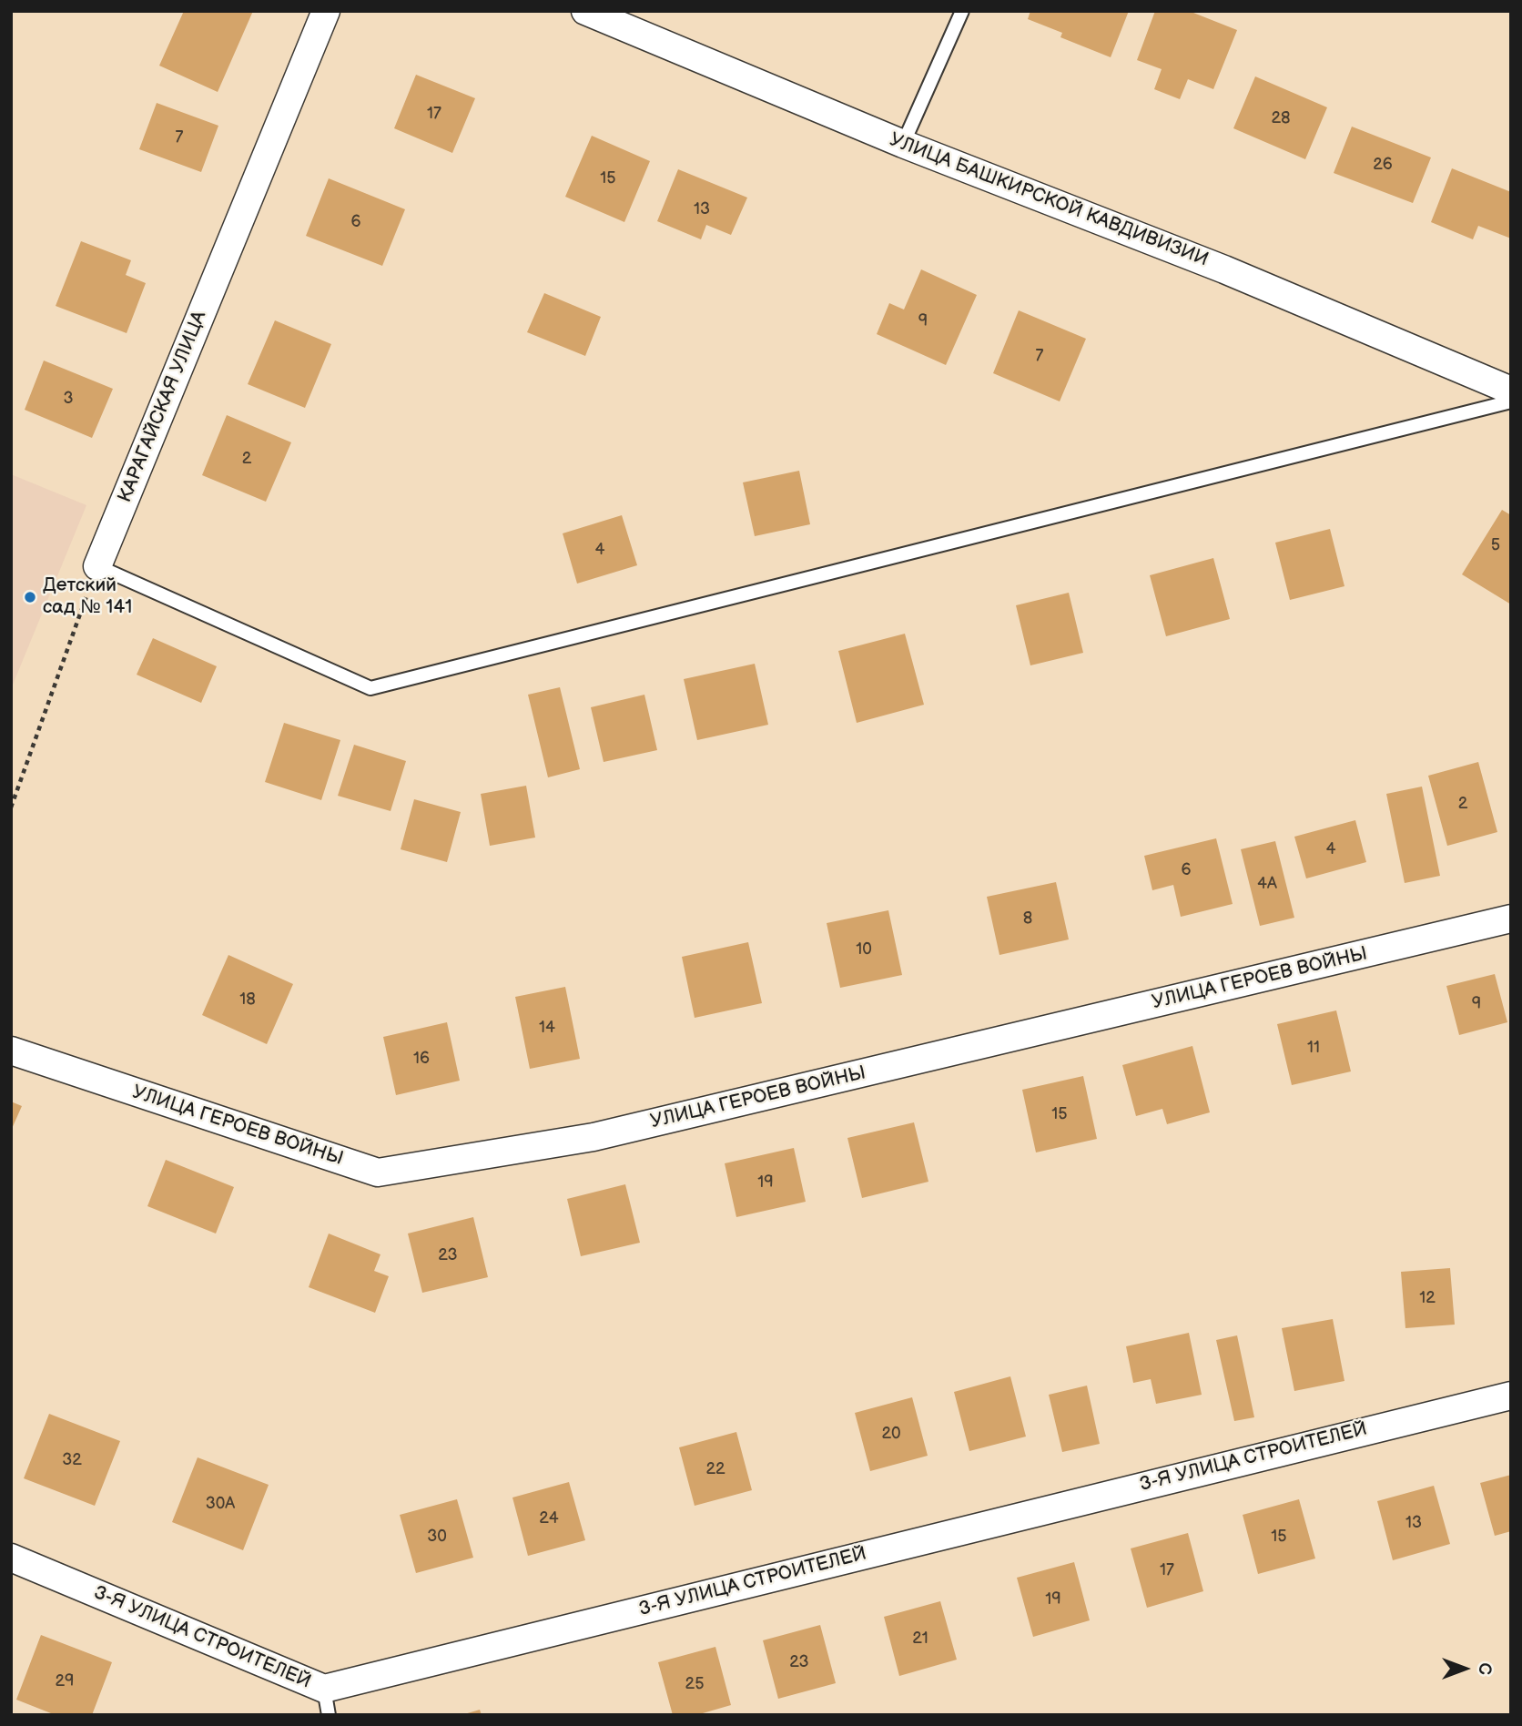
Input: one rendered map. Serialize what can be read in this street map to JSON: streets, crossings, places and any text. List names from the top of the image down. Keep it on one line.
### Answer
{"streets":{"street":["УЛИЦА БАШКИРСКОЙ КАВДИВИЗИИ","КАРАГАЙСКАЯ УЛИЦА","УЛИЦА ГЕРОЕВ ВОЙНЫ","3-Я УЛИЦА СТРОИТЕЛЕЙ"]},"places":["Детский сад № 141"],"house_numbers":["17","28","7","26","15","13","6","9","7","3","2","5","4","2","4","6","4А","8","10","18","9","14","11","16","15","19","23","12","20","32","22","30А","24","13","30","15","17","19","21","23","29","25"],"north":"right"}
